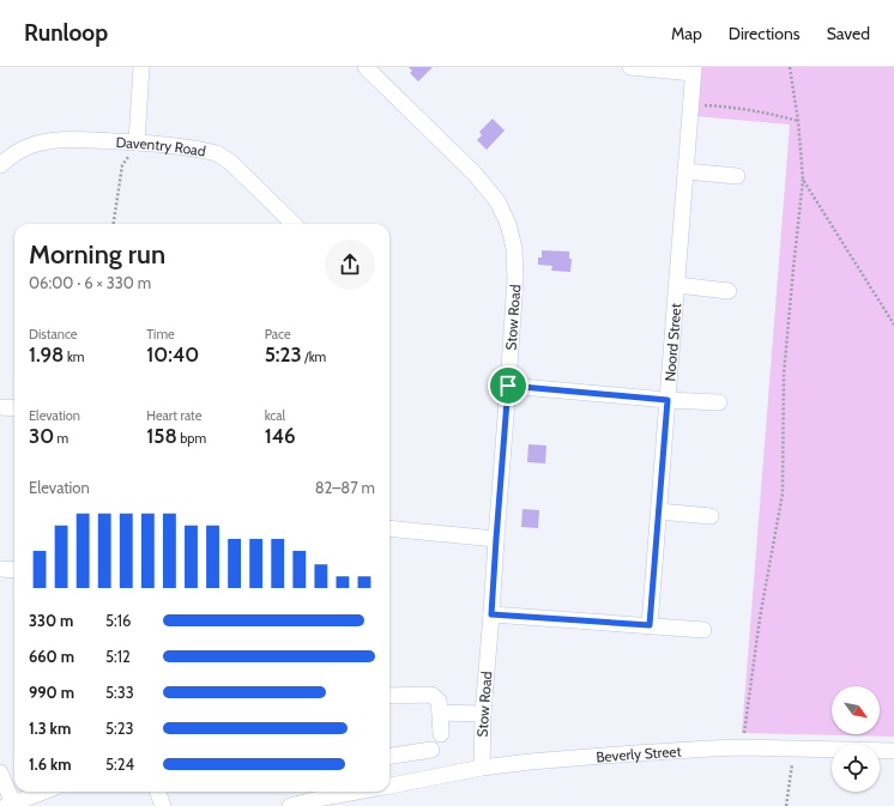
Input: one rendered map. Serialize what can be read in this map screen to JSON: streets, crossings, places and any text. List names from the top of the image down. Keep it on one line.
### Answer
{"streets":{"street":["Daventry Road","Stow Road","Noord Street","Beverly Street"]},"crossings":[["Stow Road","Beverly Street"]],"north":"bottom right","page":{"header":"Runloop","nav":["Map","Directions","Saved"],"heading":["Morning run","06:00 · 6 × 330 m"],"stats":[["Distance","1.98 km"],["Time","10:40"],["Pace","5:23 /km"],["Elevation","30 m"],["Heart rate","158 bpm"],["kcal","146"]],"chart":["Elevation","82–87 m"],"list":[{"name":"330 m","note":"5:16"},{"name":"660 m","note":"5:12"},{"name":"990 m","note":"5:33"},{"name":"1.3 km","note":"5:23"},{"name":"1.6 km","note":"5:24"}]}}
